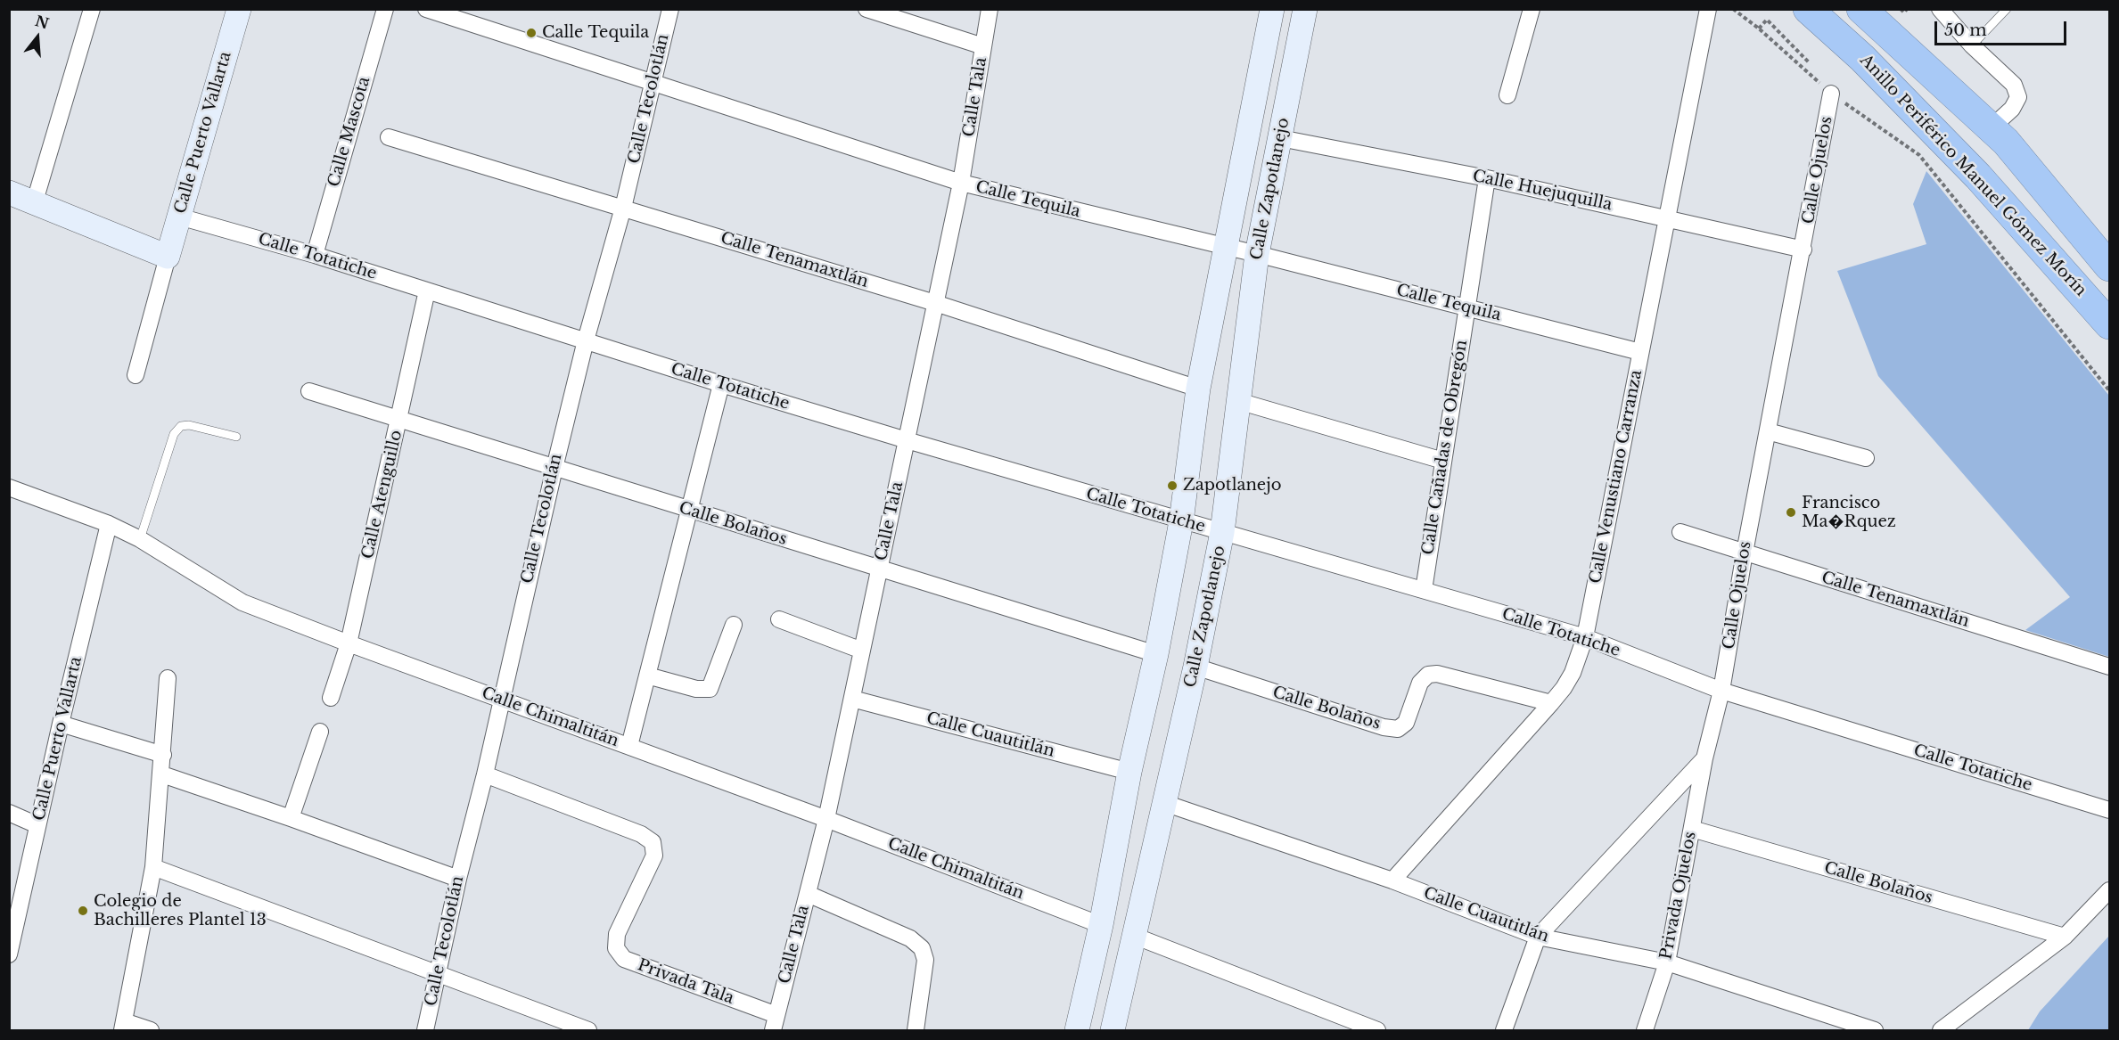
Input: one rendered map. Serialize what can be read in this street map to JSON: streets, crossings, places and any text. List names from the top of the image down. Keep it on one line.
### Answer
{"streets":{"highway":["Anillo Periférico Manuel Gómez Morín"],"street":["Calle Tala","Calle Tecolotlán","Calle Mascota","Calle Puerto Vallarta","Calle Ojuelos","Calle Zapotlanejo","Calle Huejuquilla","Calle Tequila","Calle Totatiche","Calle Tenamaxtlán","Calle Cañadas de Obregón","Calle Venustiano Carranza","Calle Atenguillo","Calle Bolaños","Calle Chimaltitán","Calle Cuautitlán","Privada Ojuelos","Privada Tala"]},"crossings":[["Calle Tala","Calle Tequila"],["Calle Tala","Calle Totatiche"],["Calle Tala","Calle Tenamaxtlán"],["Calle Tala","Calle Bolaños"],["Calle Tala","Calle Chimaltitán"],["Calle Tala","Calle Cuautitlán"],["Calle Tala","Privada Tala"],["Calle Tecolotlán","Calle Tequila"],["Calle Tecolotlán","Calle Totatiche"],["Calle Tecolotlán","Calle Tenamaxtlán"],["Calle Tecolotlán","Calle Bolaños"],["Calle Tecolotlán","Calle Chimaltitán"],["Calle Tecolotlán","Privada Tala"],["Calle Mascota","Calle Totatiche"],["Calle Puerto Vallarta","Calle Totatiche"],["Calle Puerto Vallarta","Calle Chimaltitán"],["Calle Ojuelos","Calle Huejuquilla"],["Calle Ojuelos","Calle Totatiche"],["Calle Ojuelos","Calle Tenamaxtlán"],["Calle Ojuelos","Calle Cuautitlán"],["Calle Ojuelos","Privada Ojuelos"],["Calle Zapotlanejo","Calle Huejuquilla"],["Calle Zapotlanejo","Calle Tequila"],["Calle Zapotlanejo","Calle Totatiche"],["Calle Zapotlanejo","Calle Tenamaxtlán"],["Calle Zapotlanejo","Calle Bolaños"],["Calle Zapotlanejo","Calle Chimaltitán"],["Calle Zapotlanejo","Calle Cuautitlán"],["Calle Huejuquilla","Calle Cañadas de Obregón"],["Calle Huejuquilla","Calle Venustiano Carranza"],["Calle Tequila","Calle Cañadas de Obregón"],["Calle Tequila","Calle Venustiano Carranza"],["Calle Totatiche","Calle Cañadas de Obregón"],["Calle Totatiche","Calle Venustiano Carranza"],["Calle Totatiche","Calle Atenguillo"],["Calle Venustiano Carranza","Calle Bolaños"],["Calle Venustiano Carranza","Calle Cuautitlán"],["Calle Atenguillo","Calle Bolaños"],["Calle Atenguillo","Calle Chimaltitán"],["Calle Bolaños","Privada Ojuelos"],["Calle Cuautitlán","Privada Ojuelos"]],"places":["Calle Tequila","Zapotlanejo","Francisco Ma�Rquez","Colegio de Bachilleres Plantel 13"],"scale_bar":"50 m","north":"top"}
